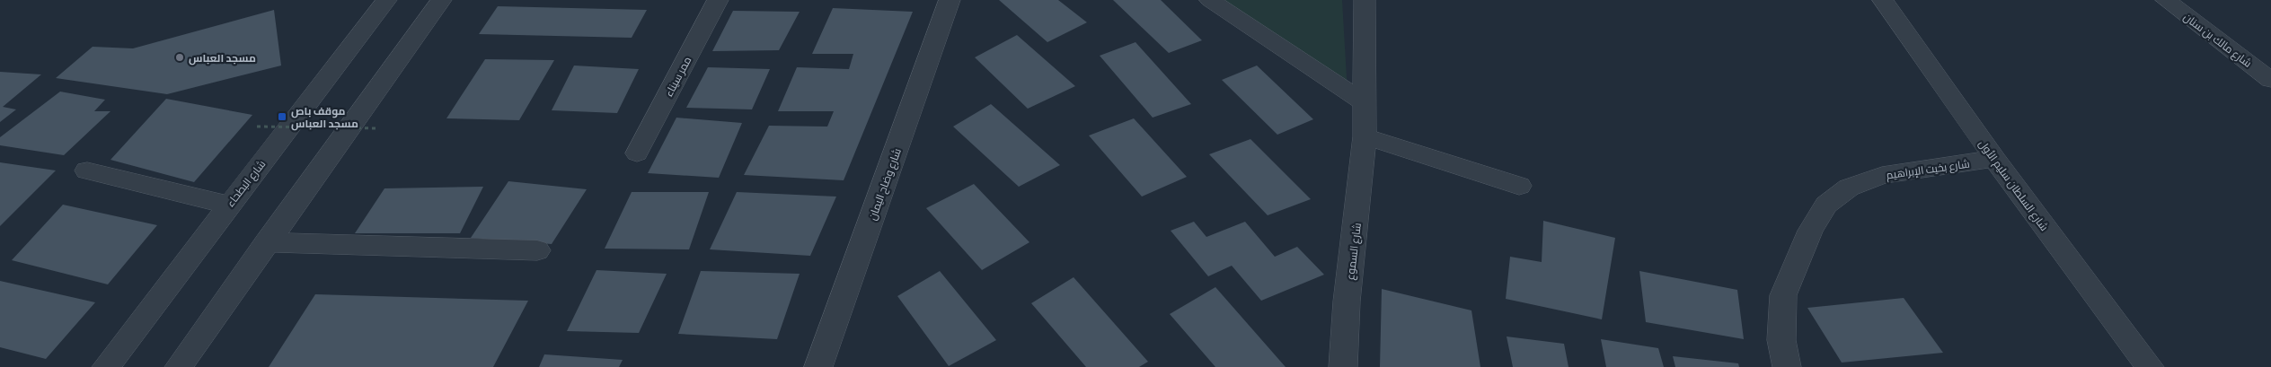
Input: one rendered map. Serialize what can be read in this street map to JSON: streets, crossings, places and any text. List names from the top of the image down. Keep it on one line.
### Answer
{"streets":{"street":["شارع مالك بن سنان","ممر سيناء","شارع بخيت الإبراهيم","شارع البطحاء","شارع وضاح اليمان","شارع السلطان سليم الأول","شارع السموع"]},"crossings":[["شارع بخيت الإبراهيم","شارع السلطان سليم الأول"]],"places":{"other":["مسجد العباس"],"transit":["موقف باص مسجد العباس"]}}
